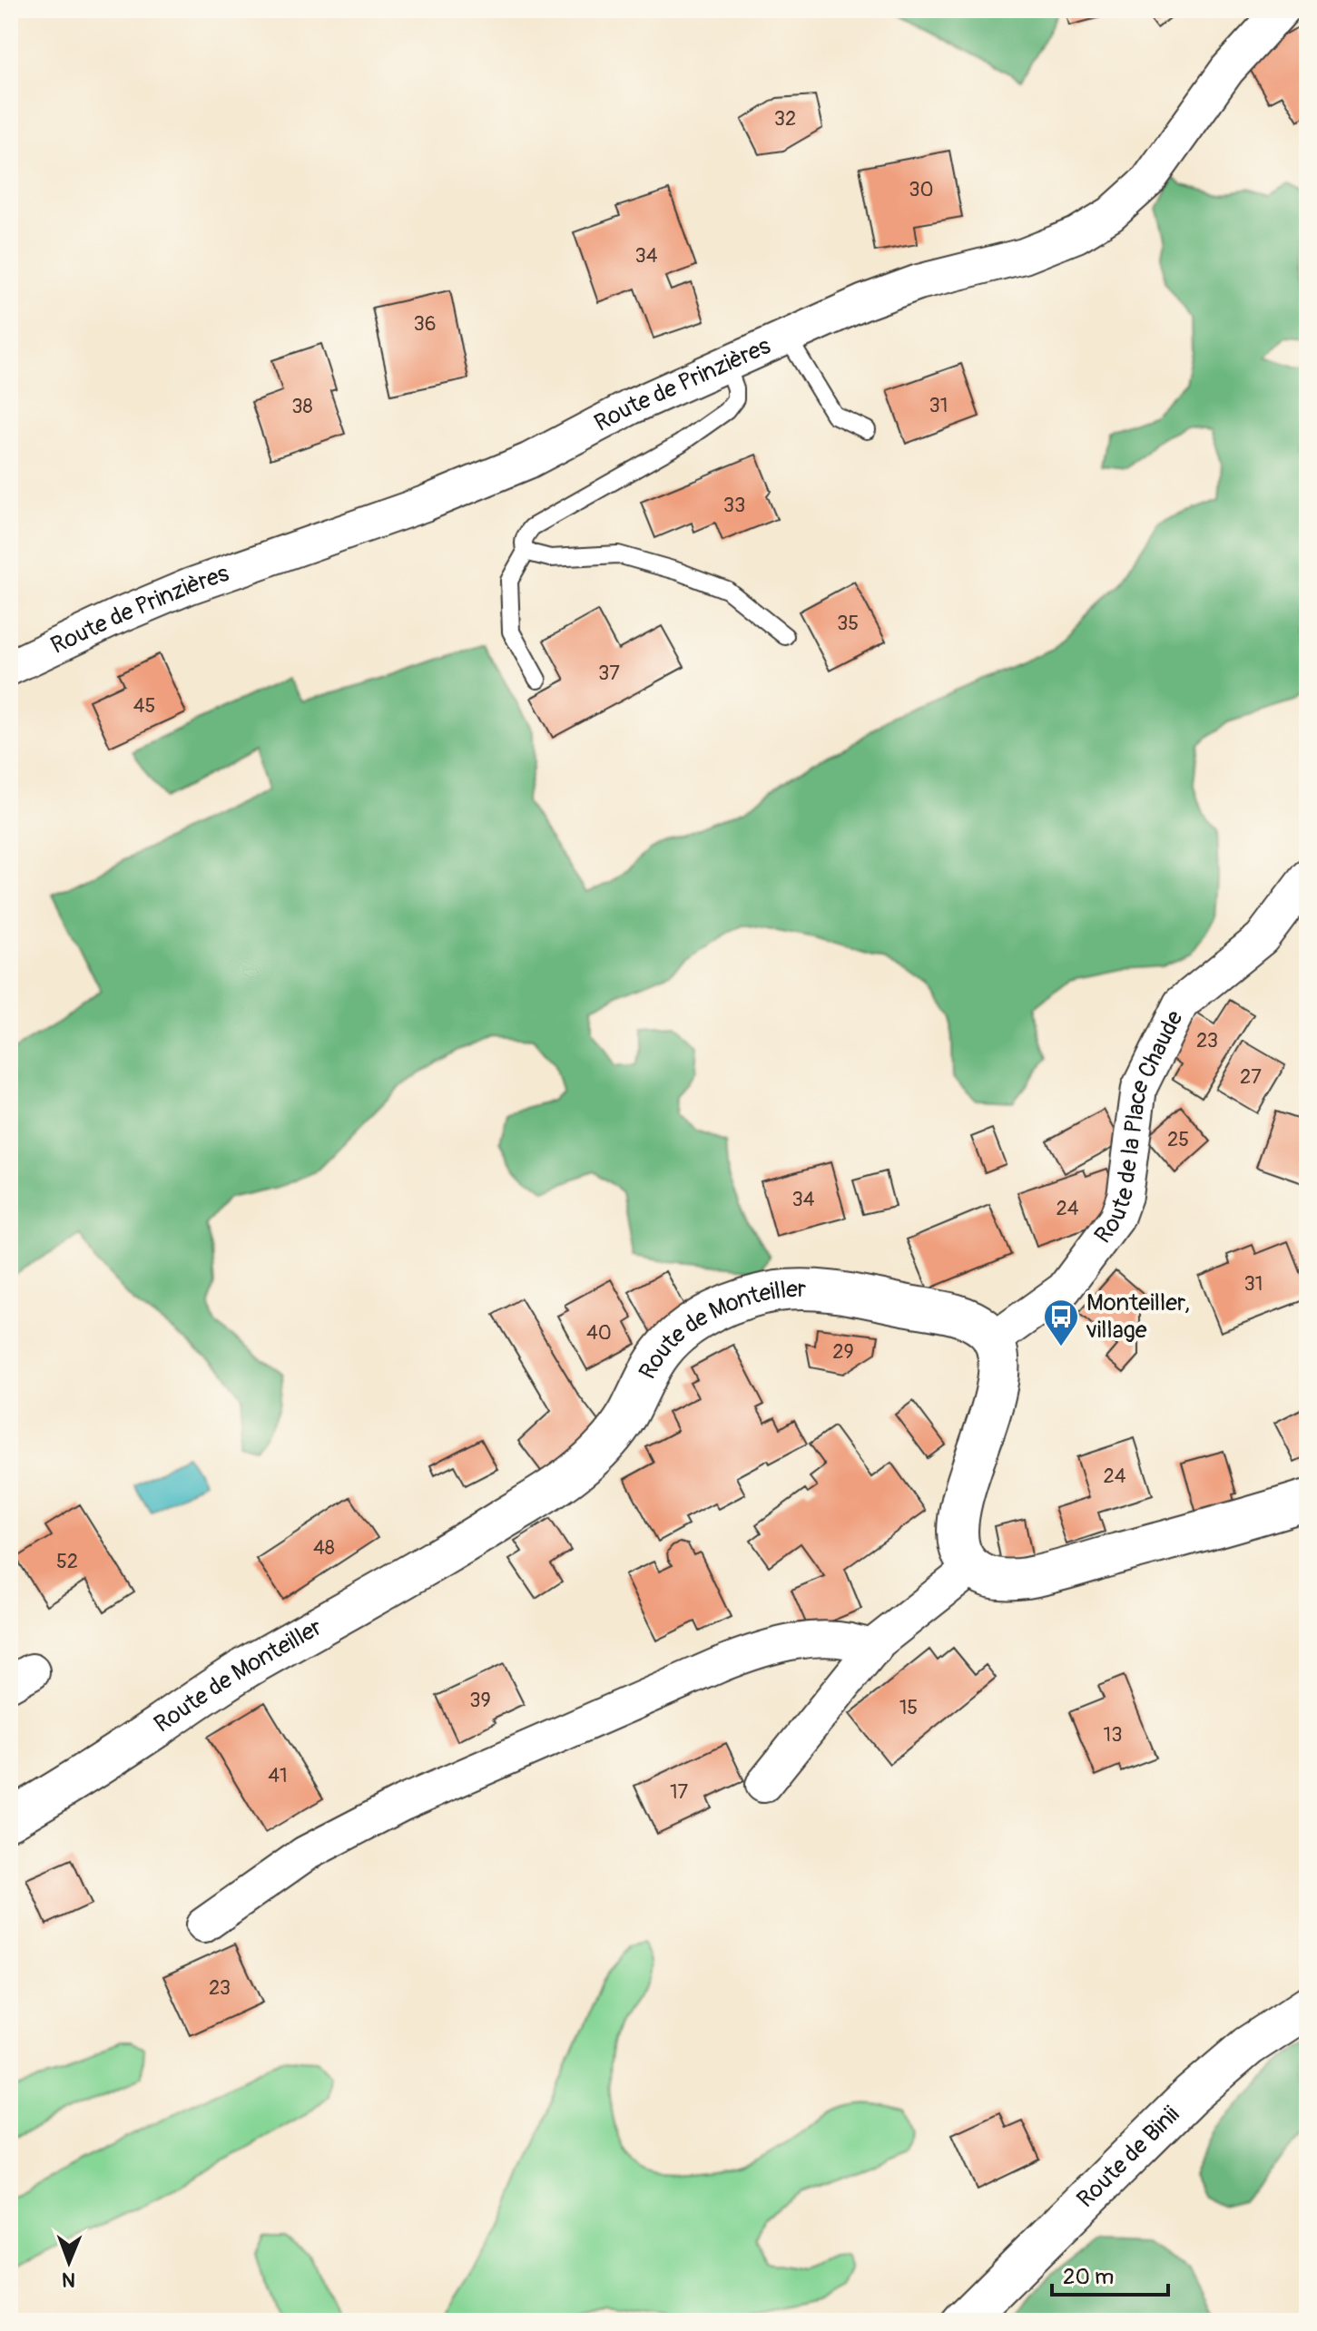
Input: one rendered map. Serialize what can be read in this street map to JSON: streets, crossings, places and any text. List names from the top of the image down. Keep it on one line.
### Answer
{"streets":{"street":["Route de Prinzières","Route de la Place Chaude","Route de Monteiller","Route de Binii"]},"crossings":[["Route de la Place Chaude","Route de Monteiller"]],"places":{"bus stop":["Monteiller, village"]},"house_numbers":["32","30","34","36","31","38","33","35","37","45","23","27","25","34","24","31","40","29","24","48","52","39","15","13","41","17","23"],"scale_bar":"20 m","north":"bottom"}
